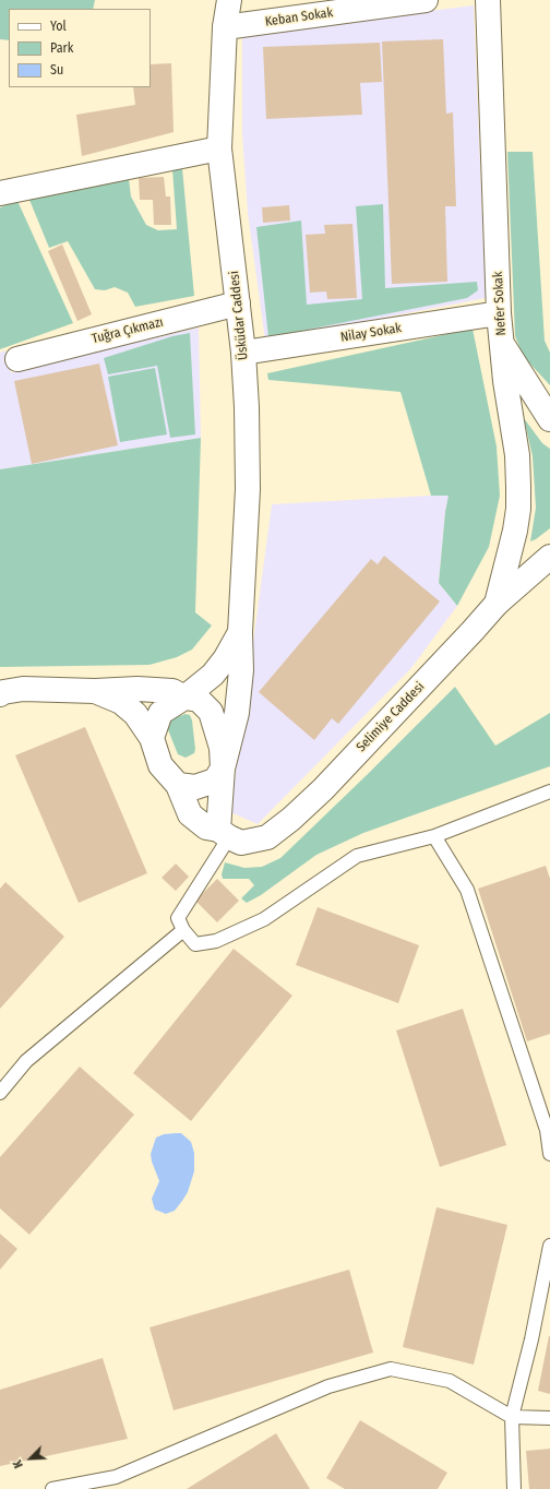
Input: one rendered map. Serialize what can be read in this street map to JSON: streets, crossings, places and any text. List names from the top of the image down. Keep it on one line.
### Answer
{"streets":{"street":["Keban Sokak","Nefer Sokak","Üsküdar Caddesi","Tuğra Çıkmazı","Nilay Sokak","Selimiye Caddesi"]},"crossings":[["Keban Sokak","Üsküdar Caddesi"],["Nefer Sokak","Nilay Sokak"],["Nefer Sokak","Selimiye Caddesi"],["Üsküdar Caddesi","Tuğra Çıkmazı"],["Üsküdar Caddesi","Nilay Sokak"],["Üsküdar Caddesi","Selimiye Caddesi"]],"legend":["Yol","Park","Su"],"north":"bottom left"}
